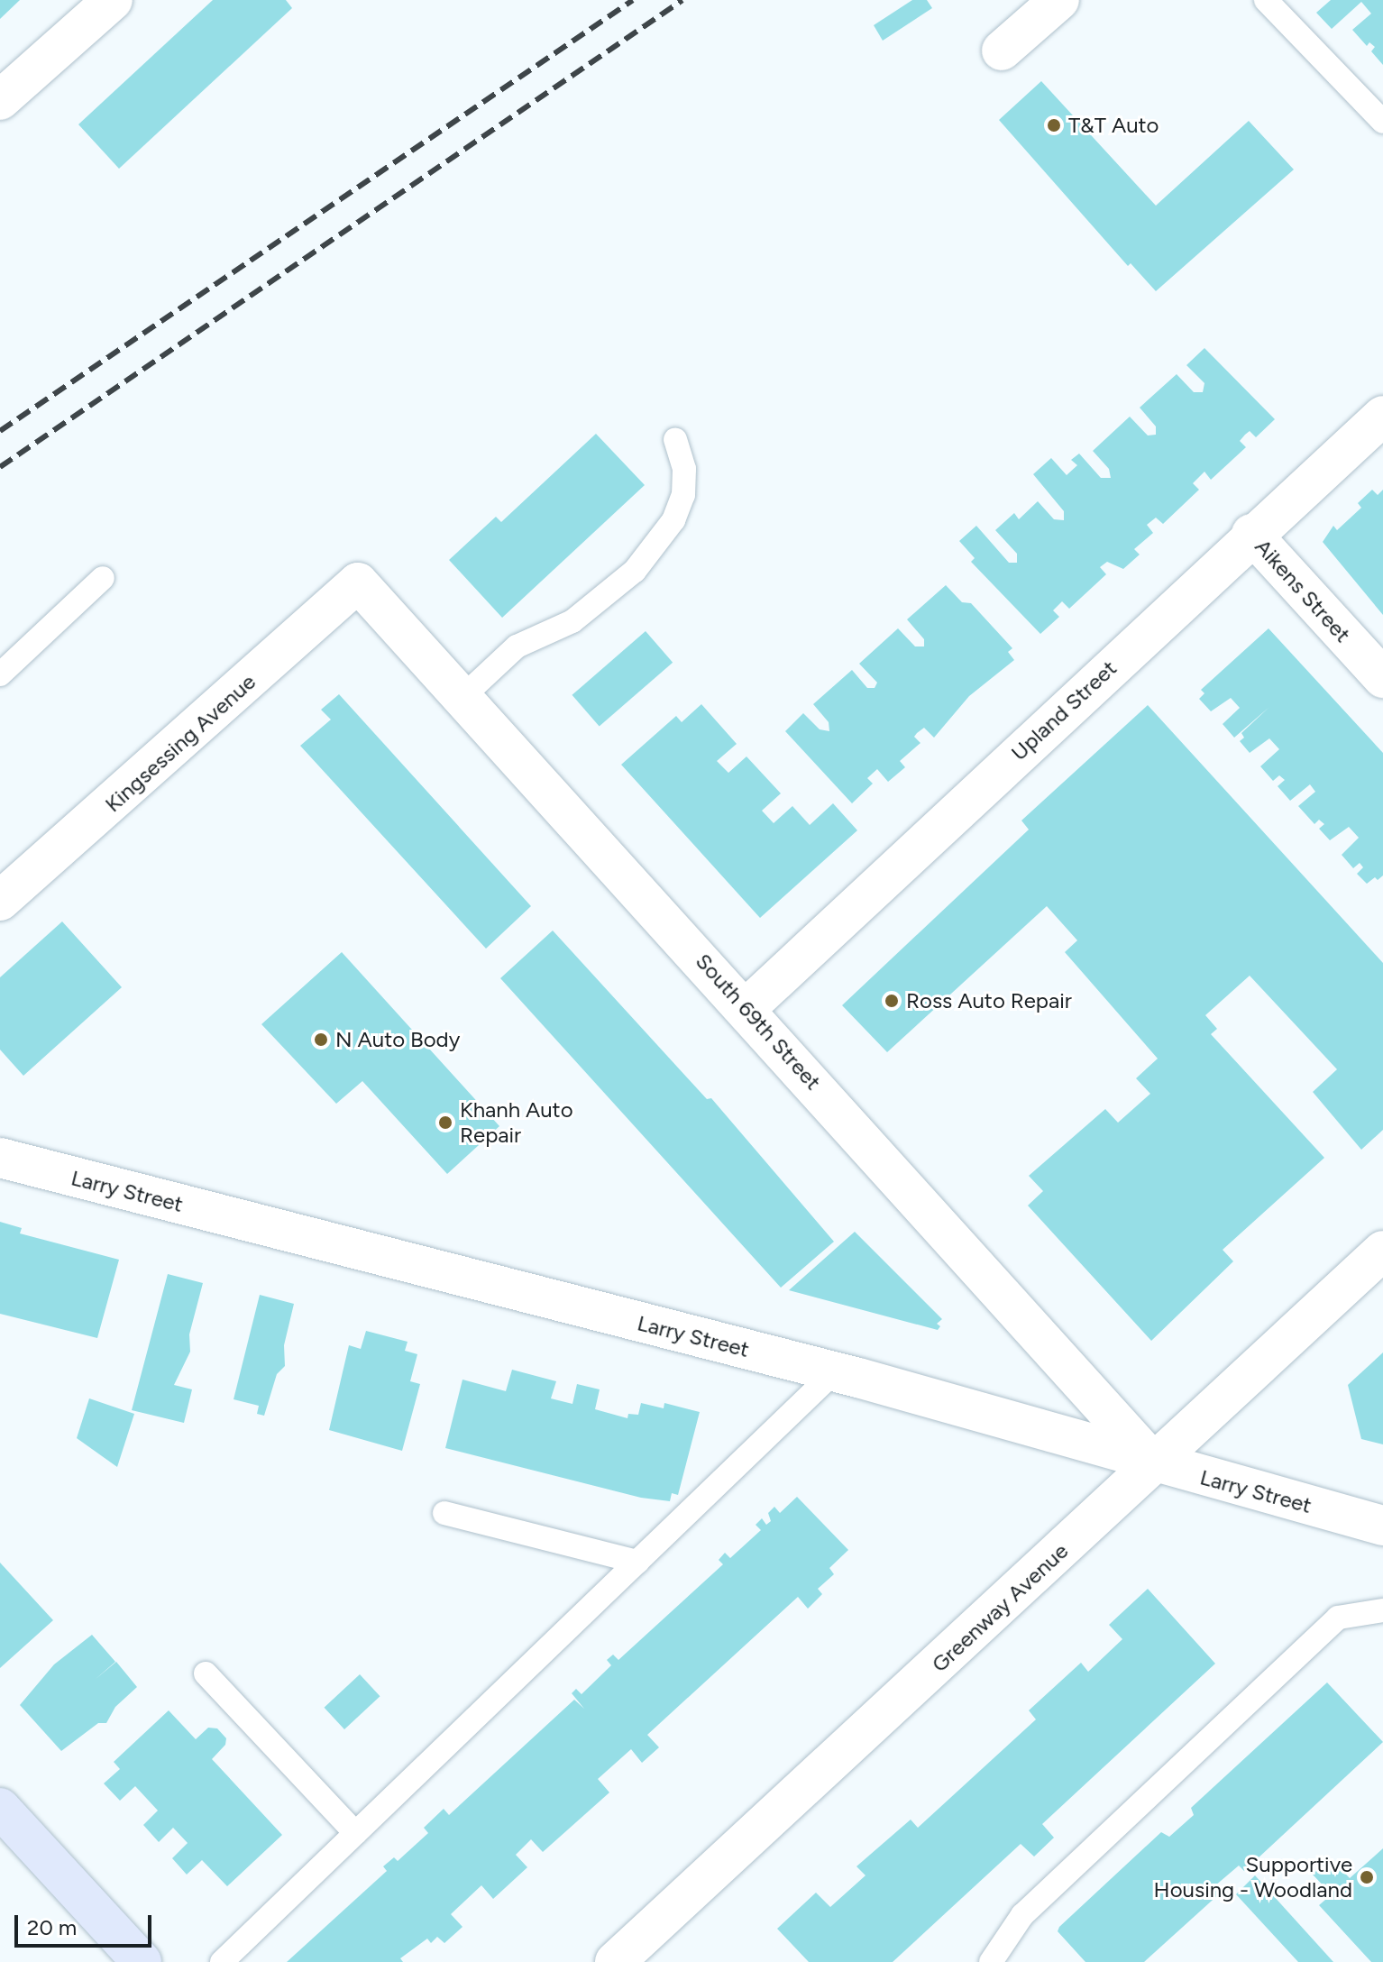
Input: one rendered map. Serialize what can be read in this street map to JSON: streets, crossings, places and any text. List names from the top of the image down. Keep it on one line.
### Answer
{"streets":{"street":["Aikens Street","Upland Street","Kingsessing Avenue","South 69th Street","Larry Street","Greenway Avenue"]},"crossings":[["Aikens Street","Upland Street"],["Upland Street","South 69th Street"],["Kingsessing Avenue","South 69th Street"],["South 69th Street","Larry Street"],["South 69th Street","Greenway Avenue"],["Larry Street","Greenway Avenue"]],"places":["T&T Auto","Ross Auto Repair","N Auto Body","Khanh Auto Repair","Supportive Housing - Woodland"],"scale_bar":"20 m"}
